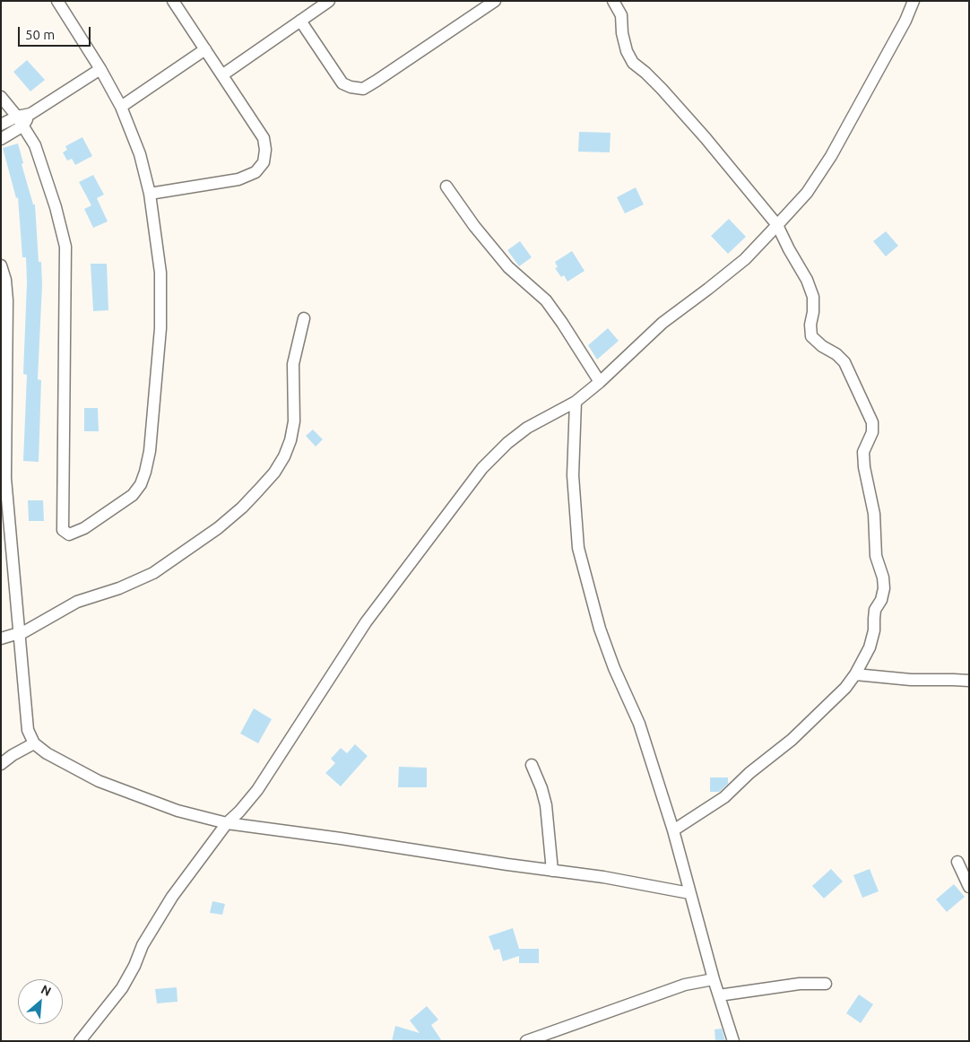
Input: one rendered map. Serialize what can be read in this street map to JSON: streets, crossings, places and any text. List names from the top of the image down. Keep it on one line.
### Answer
{"scale_bar":"50 m","north":"top right"}
